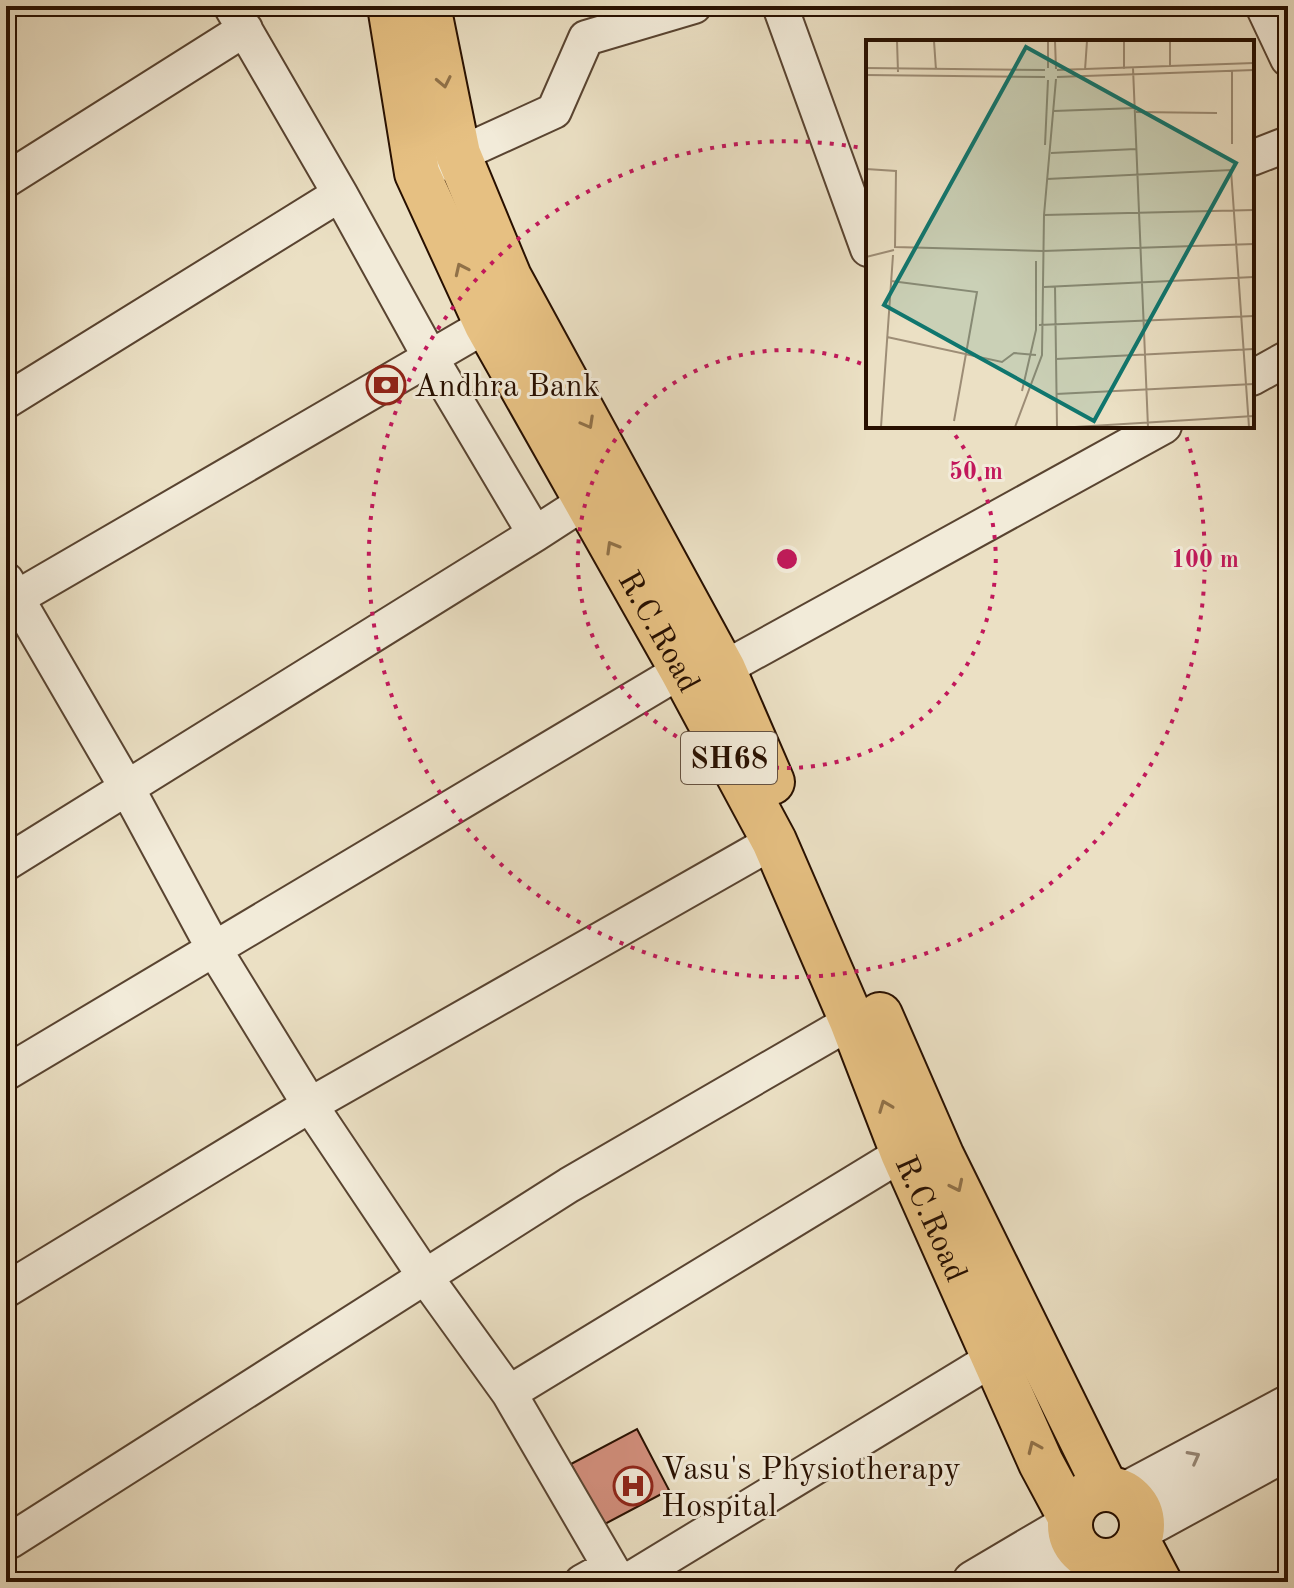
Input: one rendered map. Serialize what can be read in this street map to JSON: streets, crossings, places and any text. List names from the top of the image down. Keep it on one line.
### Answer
{"streets":{"main road":["R.C.Road","SH68"]},"places":{"bank":["Andhra Bank"],"hospital":["Vasu's Physiotherapy Hospital"]},"rings":["50 m","100 m"]}
